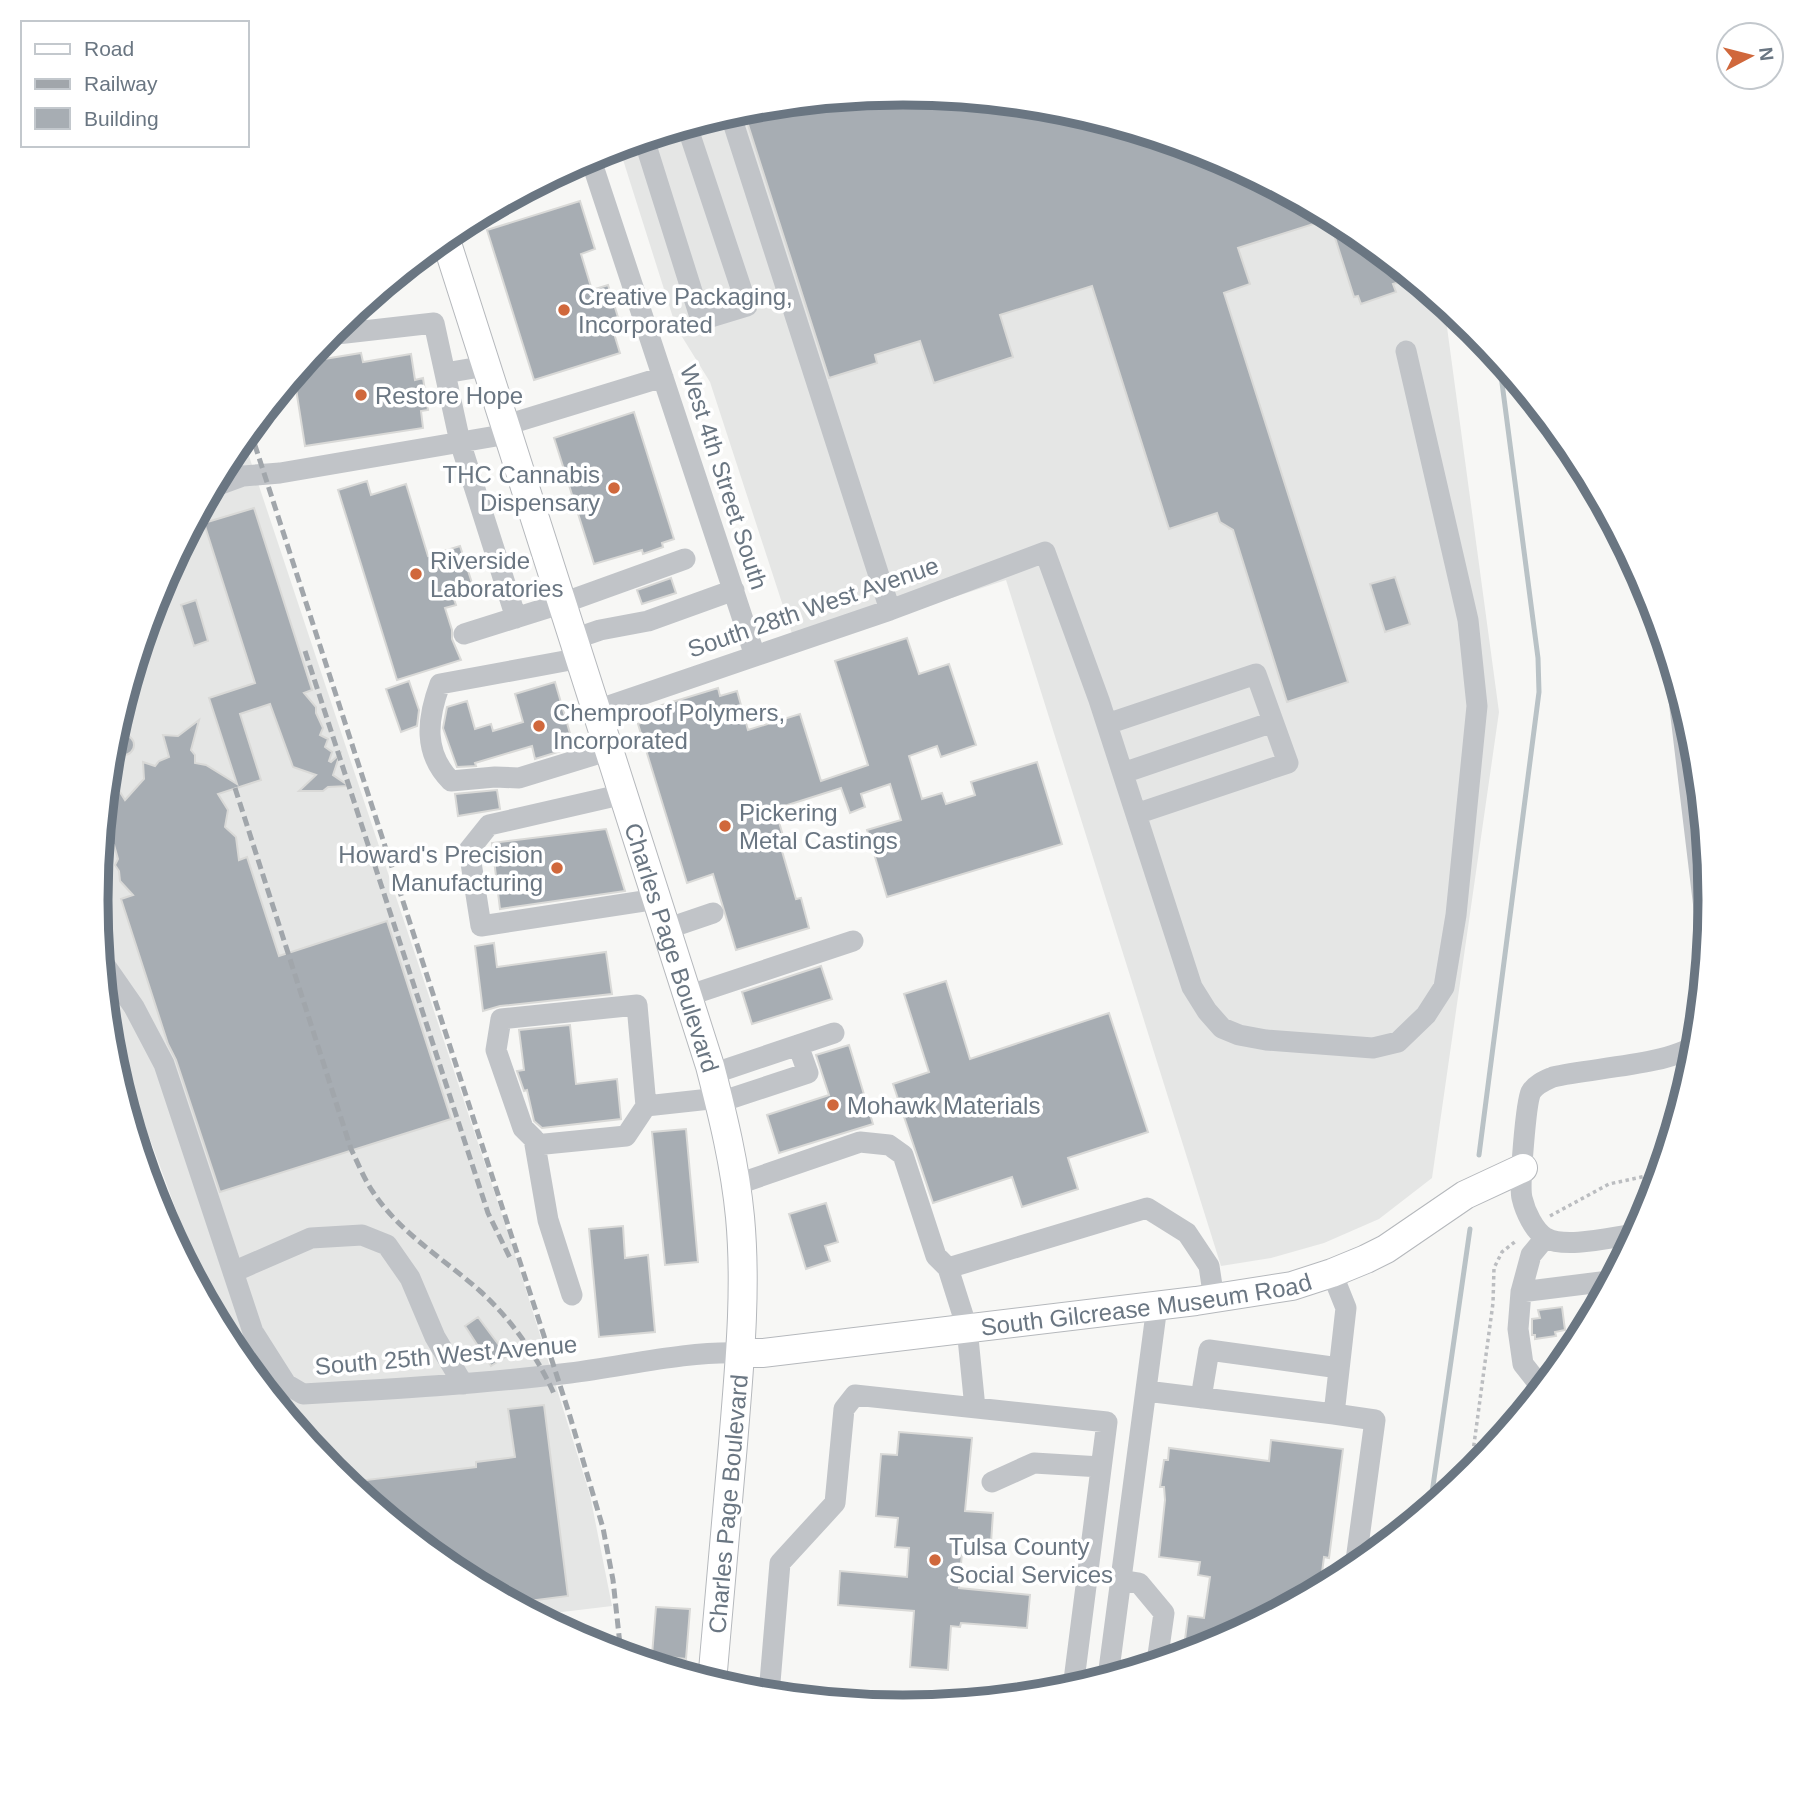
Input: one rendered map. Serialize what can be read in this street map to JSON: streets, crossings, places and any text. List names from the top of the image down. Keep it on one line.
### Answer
{"streets":{"main road":["Charles Page Boulevard","South Gilcrease Museum Road"],"street":["West 4th Street South","South 28th West Avenue","South 25th West Avenue"]},"crossings":[["West 4th Street South","South 28th West Avenue"],["South 28th West Avenue","Charles Page Boulevard"],["Charles Page Boulevard","South Gilcrease Museum Road"],["Charles Page Boulevard","South 25th West Avenue"],["South Gilcrease Museum Road","South 25th West Avenue"]],"places":["Creative Packaging, Incorporated","Restore Hope","THC Cannabis Dispensary","Riverside Laboratories","Chemproof Polymers, Incorporated","Pickering Metal Castings","Howard's Precision Manufacturing","Mohawk Materials","Tulsa County Social Services"],"legend":["Road","Railway","Building"],"north":"right"}
